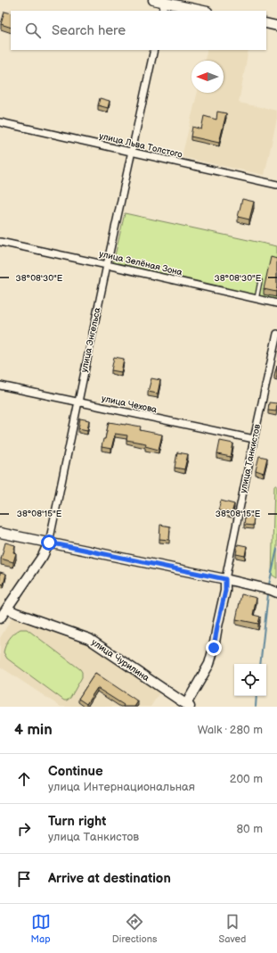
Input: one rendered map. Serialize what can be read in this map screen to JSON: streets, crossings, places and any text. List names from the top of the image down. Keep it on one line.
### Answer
{"streets":{"main road":["улица Энгельса","улица Танкистов","улица Чурилина"],"street":["улица Льва Толстого","улица Зелёная Зона","улица Чехова"]},"crossings":[["улица Льва Толстого","улица Энгельса"],["улица Зелёная Зона","улица Энгельса"],["улица Энгельса","улица Чехова"],["улица Энгельса","улица Чурилина"],["улица Чехова","улица Танкистов"],["улица Танкистов","улица Чурилина"]],"north":"left","page":{"search":"Search here","heading":["4 min","Walk · 280 m"],"list":[["Continue","улица Интернациональная","200 m"],["Turn right","улица Танкистов","80 m"],"Arrive at destination"],"nav":["Map","Directions","Saved"]},"coordinates":["38°08'30\"E","38°08'15\"E"]}
